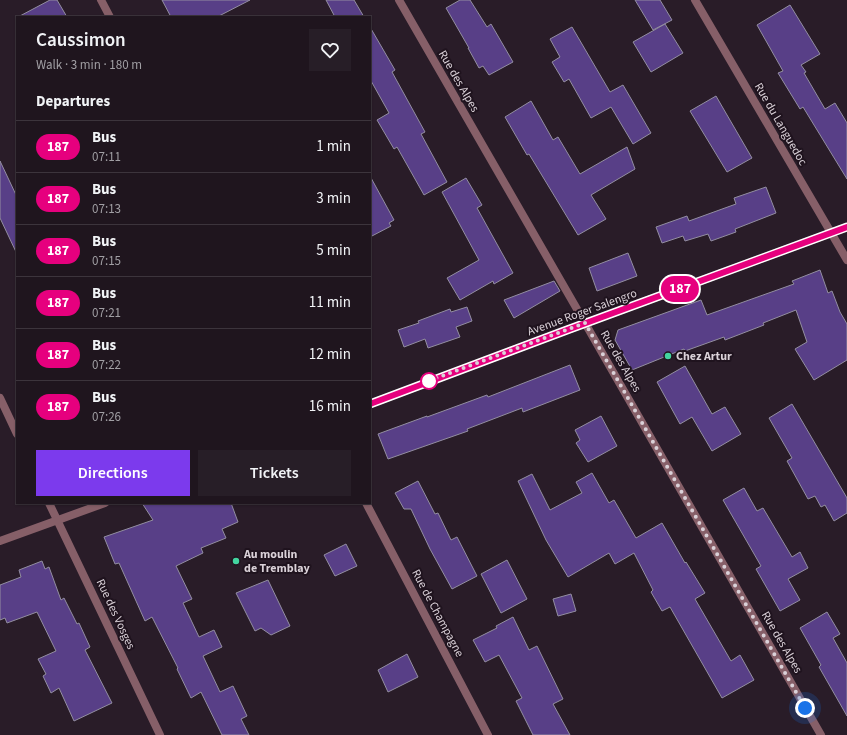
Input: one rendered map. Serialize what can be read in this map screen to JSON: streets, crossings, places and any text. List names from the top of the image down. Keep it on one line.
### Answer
{"streets":{"street":["Rue des Alpes","Rue du Languedoc","Avenue Roger Salengro","Rue de Champagne","Rue des Vosges"]},"crossings":[["Rue des Alpes","Avenue Roger Salengro"],["Rue du Languedoc","Avenue Roger Salengro"]],"places":["Chez Artur","Au moulin de Tremblay"],"lines":["bus line 187"],"page":{"on_map":"187","heading":[["Caussimon","Walk · 3 min · 180 m"],"Departures"],"list":[{"mark":"187","name":"Bus","note":"07:11","value":"1 min"},{"mark":"187","name":"Bus","note":"07:13","value":"3 min"},{"mark":"187","name":"Bus","note":"07:15","value":"5 min"},{"mark":"187","name":"Bus","note":"07:21","value":"11 min"},{"mark":"187","name":"Bus","note":"07:22","value":"12 min"},{"mark":"187","name":"Bus","note":"07:26","value":"16 min"}],"buttons":["Directions","Tickets"]}}
